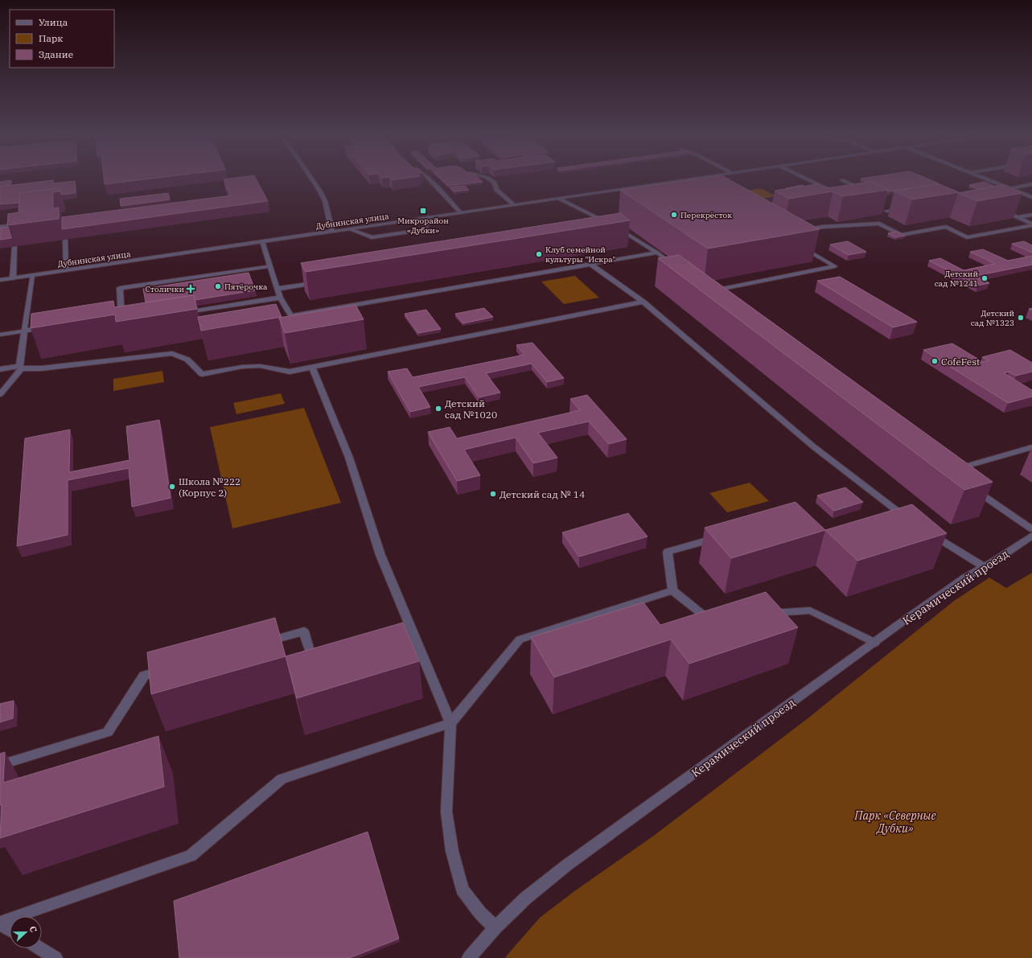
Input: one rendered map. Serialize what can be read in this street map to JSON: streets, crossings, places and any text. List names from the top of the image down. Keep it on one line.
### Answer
{"streets":{"street":["Дубнинская улица","Керамический проезд"]},"parks":["Парк «Северные Дубки»"],"places":{"transit":["Микрорайон «Дубки»"],"other":["Перекрёсток","Клуб семейной культуры \"Искра\"","Детский сад №1241","Пятёрочка","Детский сад №1323","CofeFest","Детский сад №1020","Школа №222 (Корпус 2)","Детский сад № 14"],"health":["Столички"]},"legend":["Улица","Парк","Здание"],"north":"right"}
